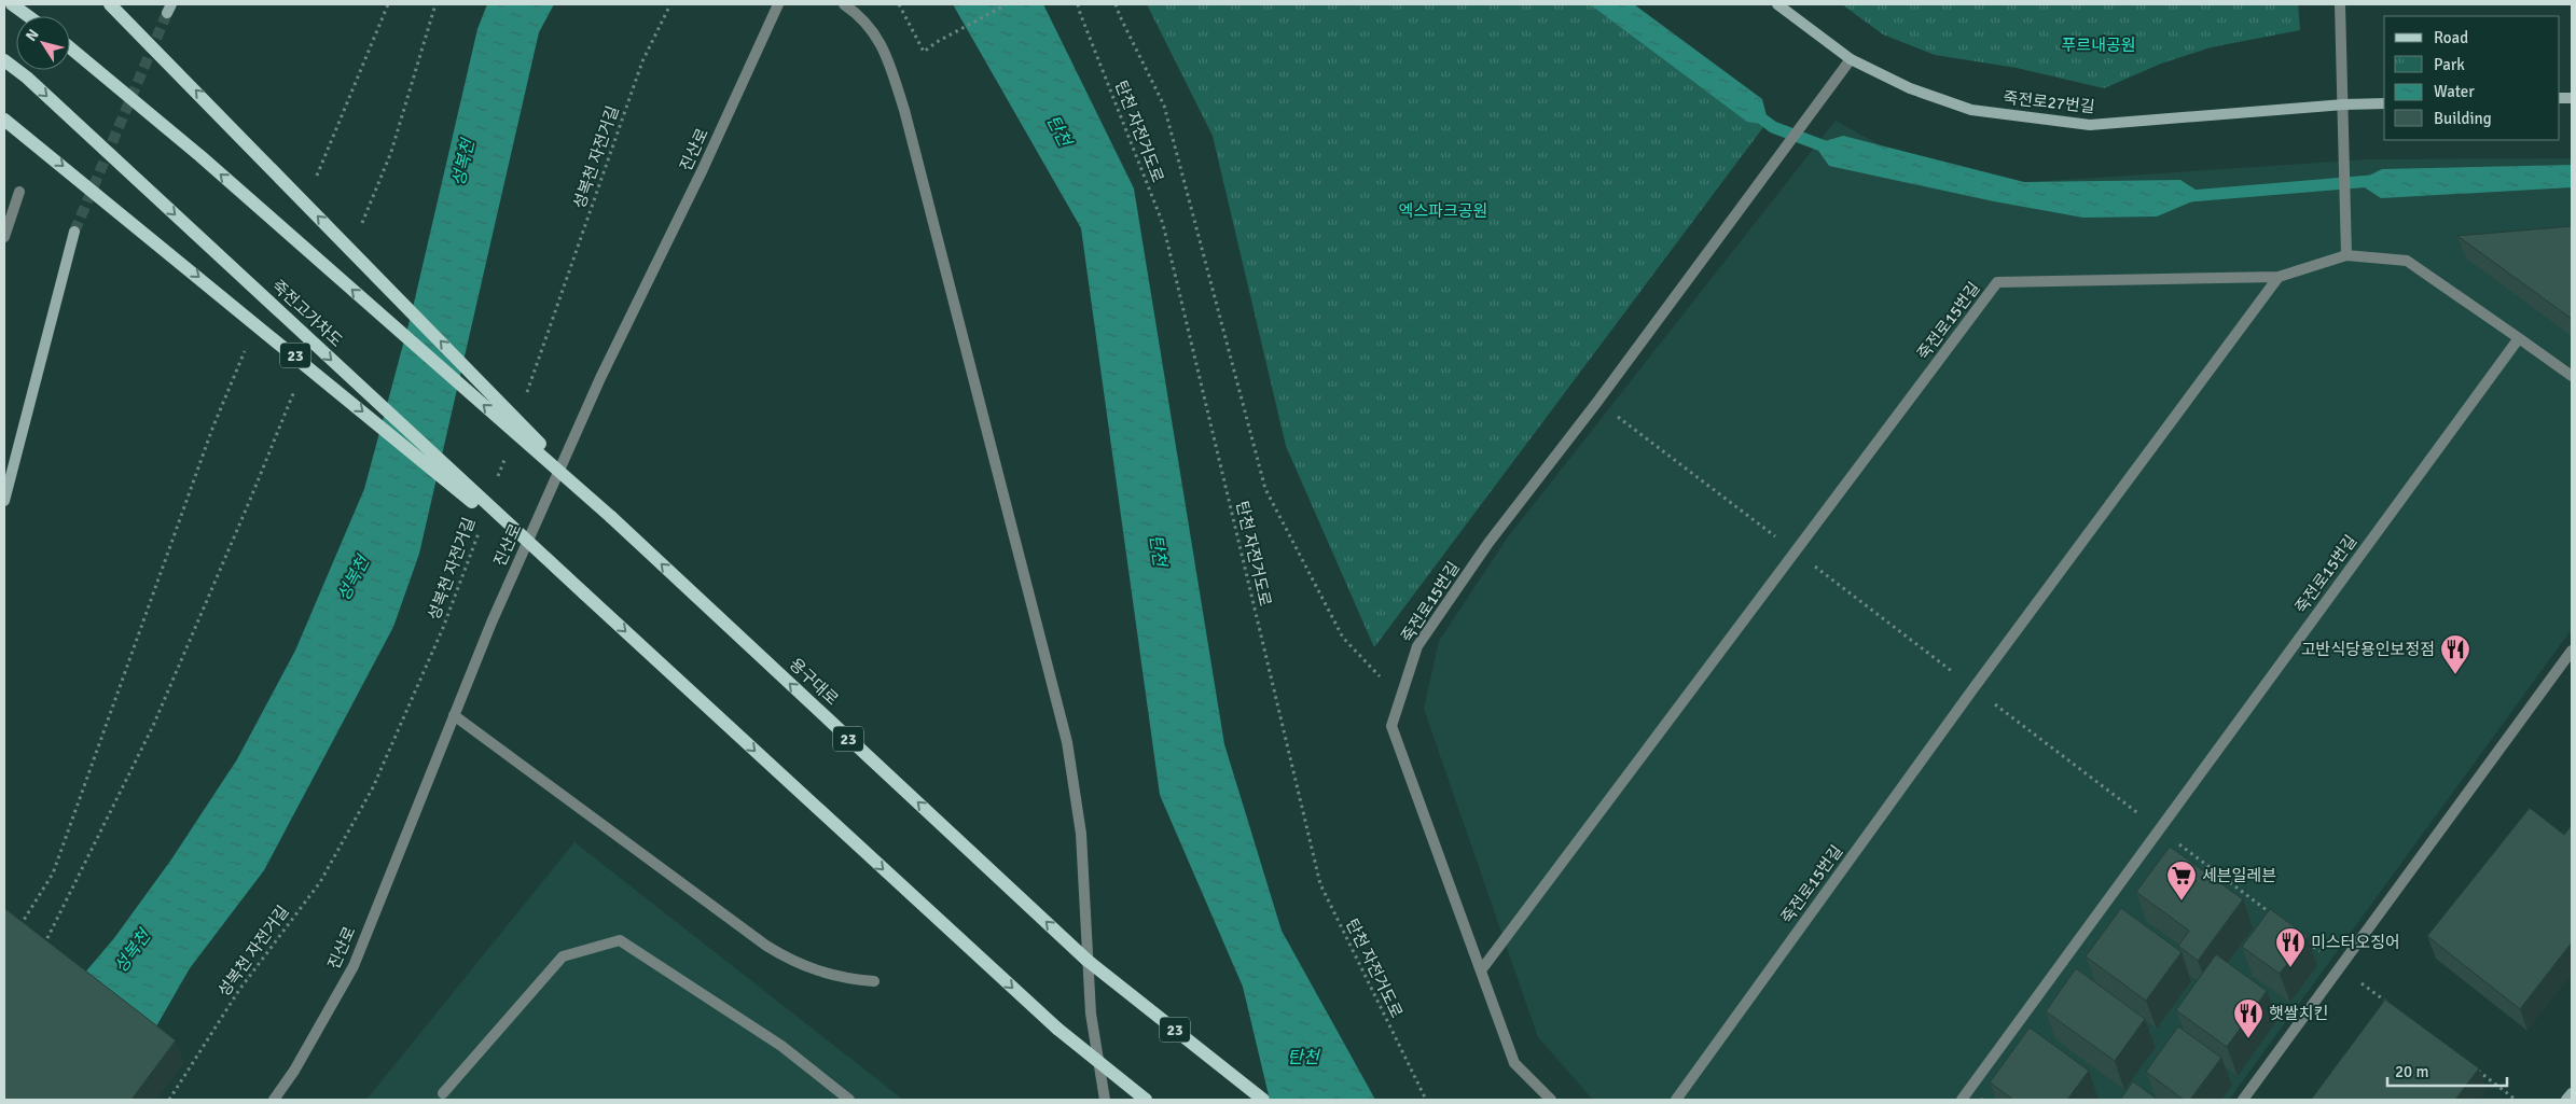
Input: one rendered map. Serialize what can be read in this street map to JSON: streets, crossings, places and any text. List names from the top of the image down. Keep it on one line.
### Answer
{"streets":{"main road":["죽전고가차도","23","용구대로"],"street":["죽전로27번길","진산로","죽전로15번길"],"path":["탄천 자전거도로","성복천 자전거길"]},"crossings":[["죽전로27번길","죽전로15번길"],["죽전고가차도","23"],["23","용구대로"]],"water":["탄천","성복천"],"parks":["푸르내공원","엑스파크공원"],"places":{"restaurant":["고반식당용인보정점","미스터오징어","햇쌀치킨"],"supermarket":["세븐일레븐"]},"legend":["Road","Park","Water","Building"],"scale_bar":"20 m","north":"top left"}
